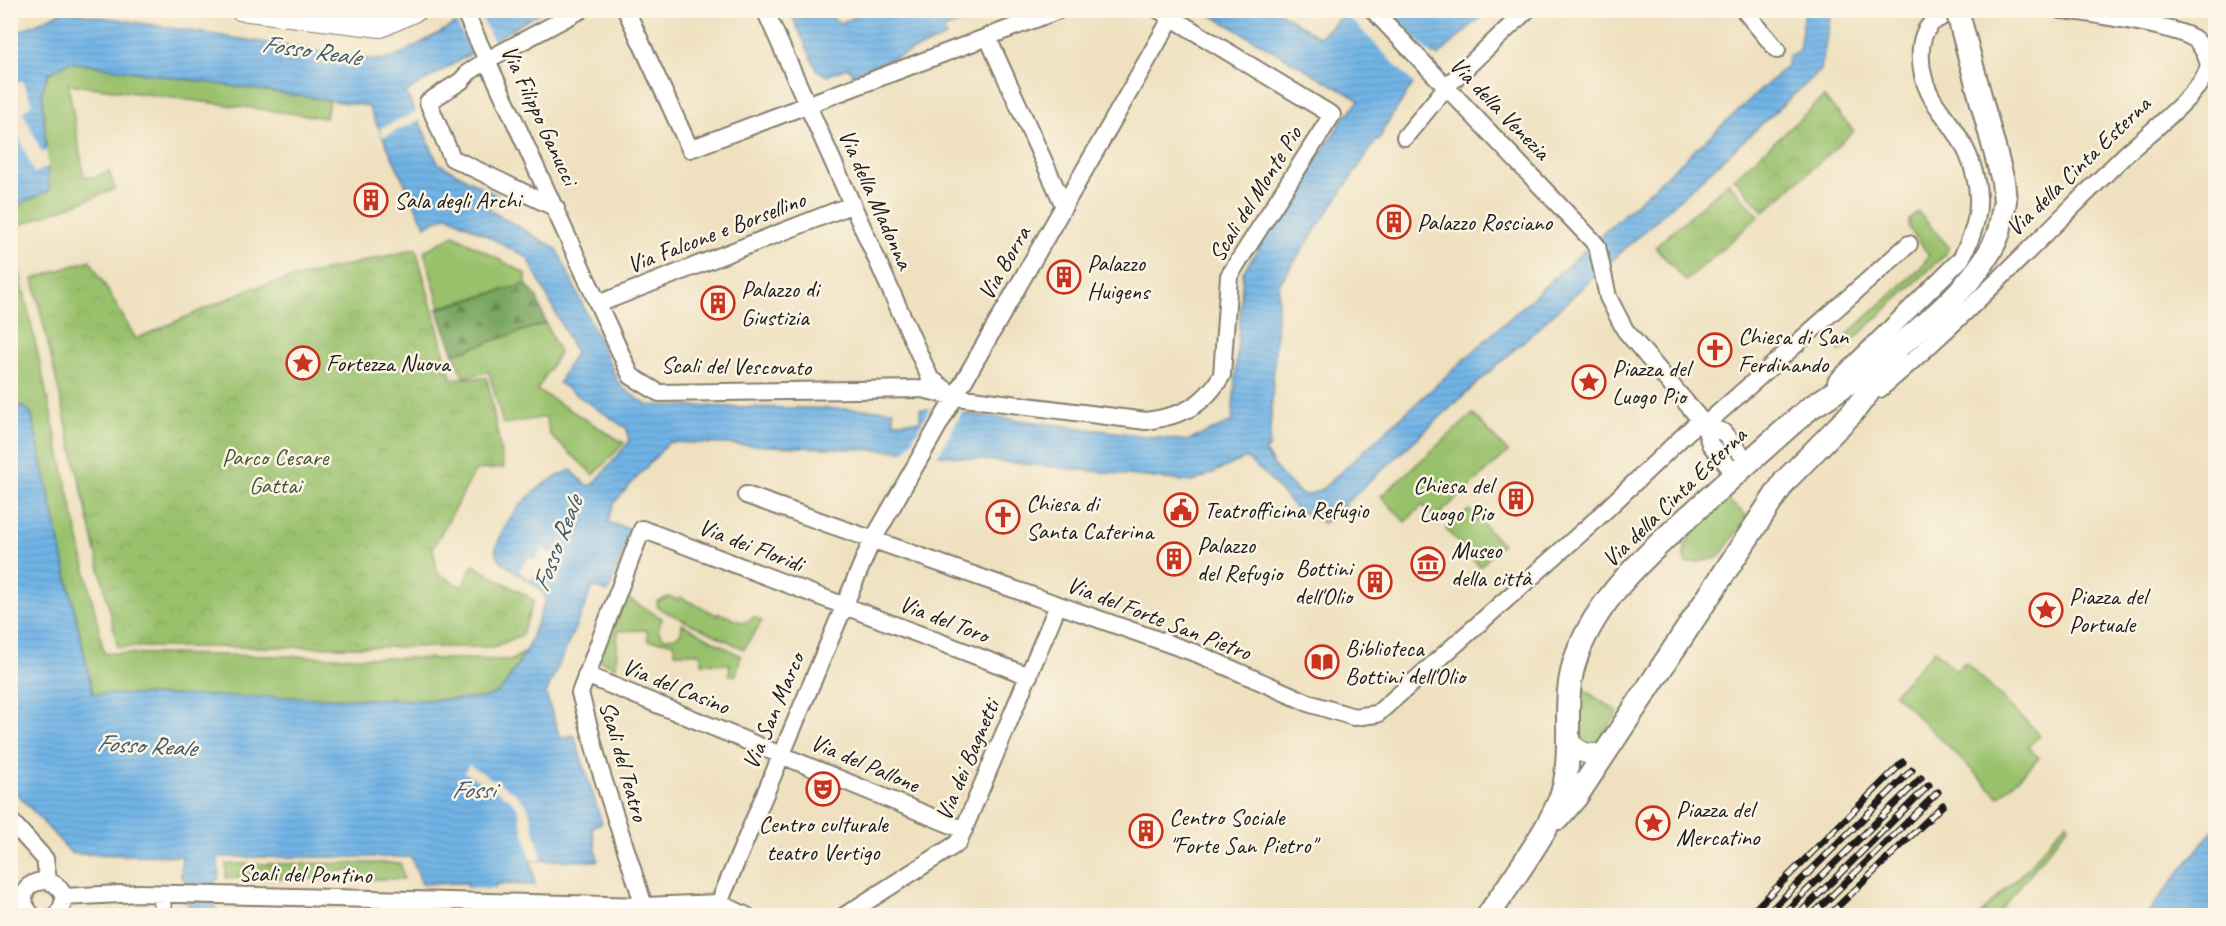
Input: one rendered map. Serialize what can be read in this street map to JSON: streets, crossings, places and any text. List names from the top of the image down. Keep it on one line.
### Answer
{"streets":{"main road":["Via della Cinta Esterna"],"street":["Via della Venezia","Via Filippo Ganucci","Scali del Monte Pio","Via della Madonna","Via Falcone e Borsellino","Via Borra","Scali del Vescovato","Via dei Floridi","Via del Forte San Pietro","Via del Toro","Via del Casino","Via San Marco","Via dei Bagnetti","Scali del Teatro","Via del Pallone","Scali del Pontino"]},"crossings":[["Via della Venezia","Via del Forte San Pietro"],["Via Filippo Ganucci","Scali del Vescovato"],["Scali del Monte Pio","Via della Madonna"],["Scali del Monte Pio","Via Borra"],["Scali del Monte Pio","Scali del Vescovato"],["Via della Madonna","Via Falcone e Borsellino"],["Via della Madonna","Via Borra"],["Via della Madonna","Scali del Vescovato"],["Via Falcone e Borsellino","Scali del Vescovato"],["Via Borra","Scali del Vescovato"],["Via Borra","Via del Forte San Pietro"],["Via Borra","Via San Marco"],["Via dei Floridi","Via del Toro"],["Via dei Floridi","Via San Marco"],["Via dei Floridi","Scali del Teatro"],["Via del Forte San Pietro","Via San Marco"],["Via del Forte San Pietro","Via dei Bagnetti"],["Via del Toro","Via San Marco"],["Via del Toro","Via dei Bagnetti"],["Via del Casino","Via San Marco"],["Via del Casino","Scali del Teatro"],["Via del Casino","Via del Pallone"],["Via San Marco","Via del Pallone"],["Via San Marco","Scali del Pontino"],["Via dei Bagnetti","Via del Pallone"],["Scali del Teatro","Scali del Pontino"]],"water":["Fosso Reale","Fossi"],"parks":["Parco Cesare Gattai"],"places":{"building":["Sala degli Archi","Palazzo Rosciano","Palazzo Huigens","Palazzo di Giustizia","Chiesa del Luogo Pio","Palazzo del Refugio","Bottini dell'Olio","Centro Sociale \"Forte San Pietro\""],"church":["Chiesa di San Ferdinando","Chiesa di Santa Caterina"],"place":["Fortezza Nuova","Piazza del Luogo Pio","Piazza del Portuale","Piazza del Mercatino"],"public building":["Teatrofficina Refugio"],"museum":["Museo della città"],"library":["Biblioteca Bottini dell'Olio"],"theatre":["Centro culturale teatro Vertigo"]}}
